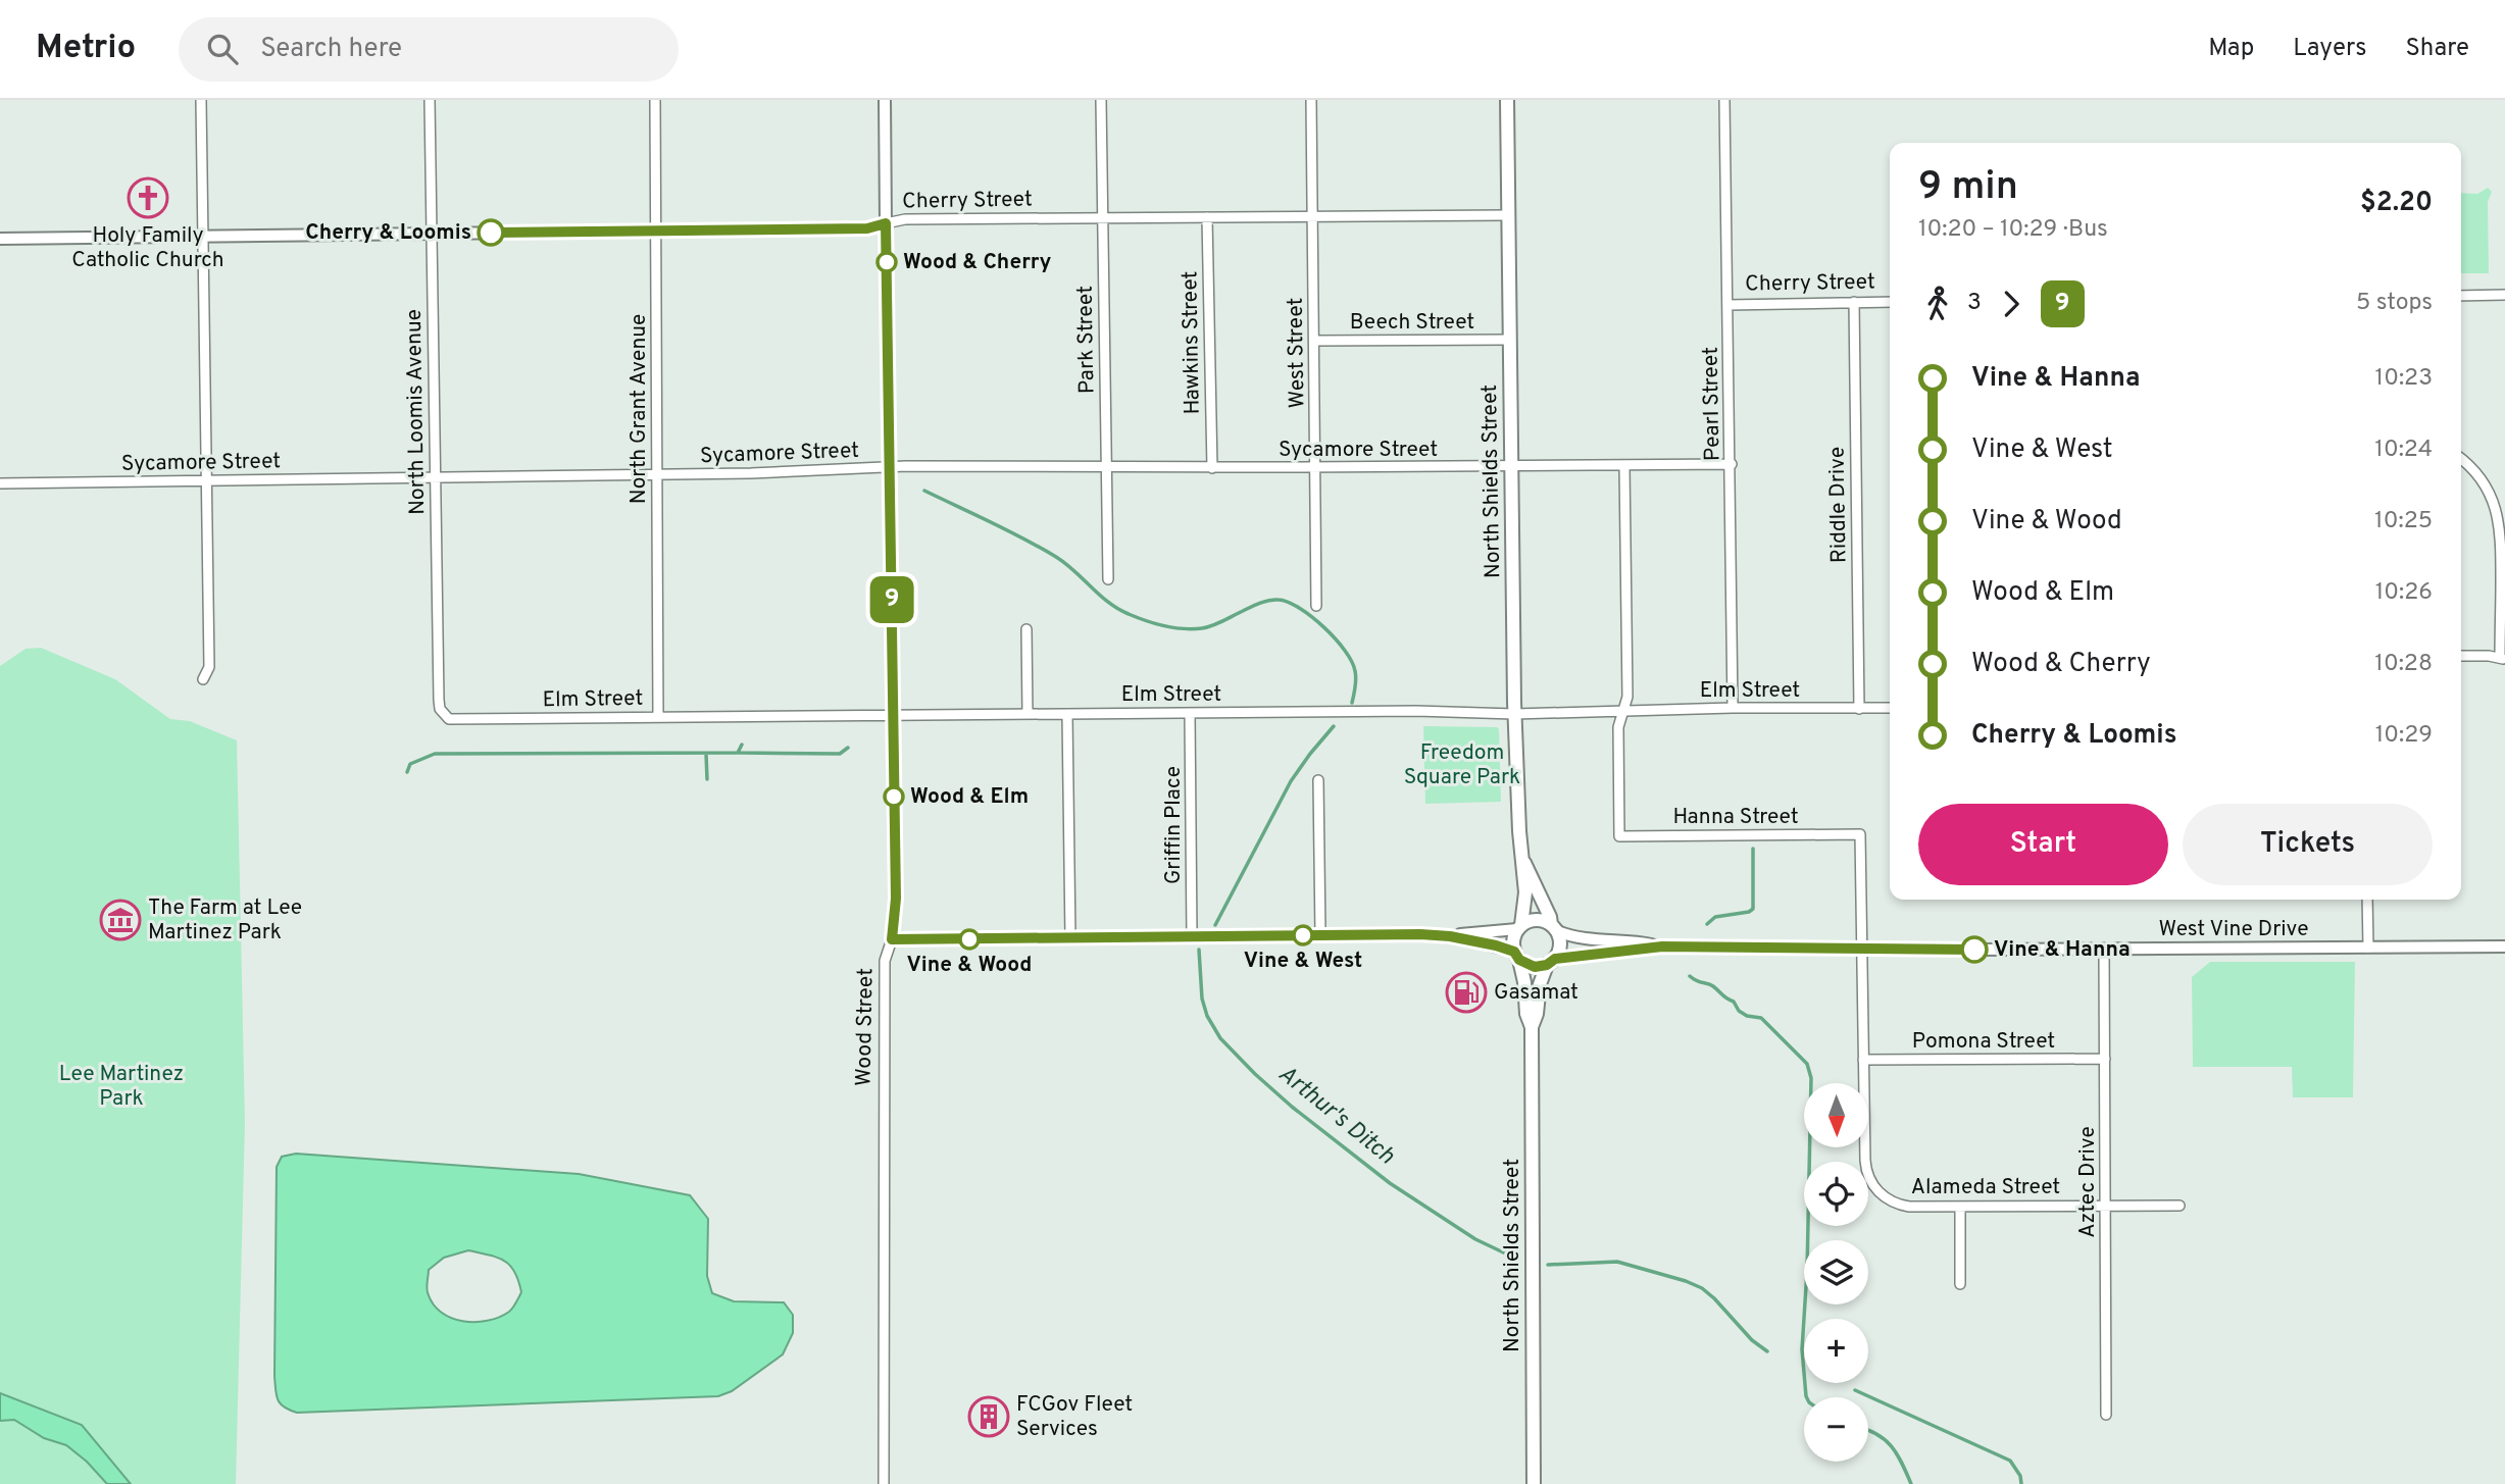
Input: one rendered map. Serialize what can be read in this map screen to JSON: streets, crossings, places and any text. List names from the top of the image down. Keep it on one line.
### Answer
{"streets":{"main road":["North Shields Street"],"street":["Cherry Street","Beech Street","Park Street","Hawkins Street","West Street","Pearl Street","North Grant Avenue","North Loomis Avenue","Sycamore Street","Riddle Drive","Elm Street","Hanna Street","Griffin Place","West Vine Drive","Wood Street","Pomona Street","Aztec Drive","Alameda Street"]},"crossings":[["Cherry Street","Park Street"],["Cherry Street","Hawkins Street"],["Cherry Street","West Street"],["Cherry Street","Pearl Street"],["Cherry Street","North Grant Avenue"],["Cherry Street","North Loomis Avenue"],["Cherry Street","North Shields Street"],["Cherry Street","Riddle Drive"],["Cherry Street","Wood Street"],["Beech Street","West Street"],["Beech Street","North Shields Street"],["Park Street","Sycamore Street"],["Hawkins Street","Sycamore Street"],["West Street","Sycamore Street"],["Pearl Street","Sycamore Street"],["Pearl Street","Elm Street"],["North Grant Avenue","Sycamore Street"],["North Grant Avenue","Elm Street"],["North Loomis Avenue","Sycamore Street"],["North Loomis Avenue","Elm Street"],["Sycamore Street","North Shields Street"],["Sycamore Street","Hanna Street"],["Sycamore Street","Wood Street"],["North Shields Street","Elm Street"],["North Shields Street","West Vine Drive"],["Riddle Drive","Elm Street"],["Elm Street","Hanna Street"],["Elm Street","Griffin Place"],["Elm Street","Wood Street"],["Hanna Street","West Vine Drive"],["Hanna Street","Pomona Street"],["Hanna Street","Alameda Street"],["West Vine Drive","Aztec Drive"],["Pomona Street","Aztec Drive"],["Aztec Drive","Alameda Street"]],"water":["Arthur's Ditch"],"parks":["Freedom Square Park","Lee Martinez Park"],"places":{"church":["Holy Family Catholic Church"],"other":["Cherry & Loomis","Wood & Cherry","Wood & Elm","Vine & West","Vine & Wood","Vine & Hanna"],"museum":["The Farm at Lee Martinez Park"],"fuel station":["Gasamat"],"building":["FCGov Fleet Services"]},"lines":["bus line 9"],"north":"bottom","page":{"header":"Metrio","search":"Search here","nav":["Map","Layers","Share"],"on_map":"9","heading":["9 min","10:20 – 10:29 · Bus","$2.20"],"legs":["3","9","5 stops"],"list":[{"name":"Vine & Hanna","value":"10:23"},{"name":"Vine & West","value":"10:24"},{"name":"Vine & Wood","value":"10:25"},{"name":"Wood & Elm","value":"10:26"},{"name":"Wood & Cherry","value":"10:28"},{"name":"Cherry & Loomis","value":"10:29"}],"buttons":["Start","Tickets"],"map_buttons":["+","−"]}}
